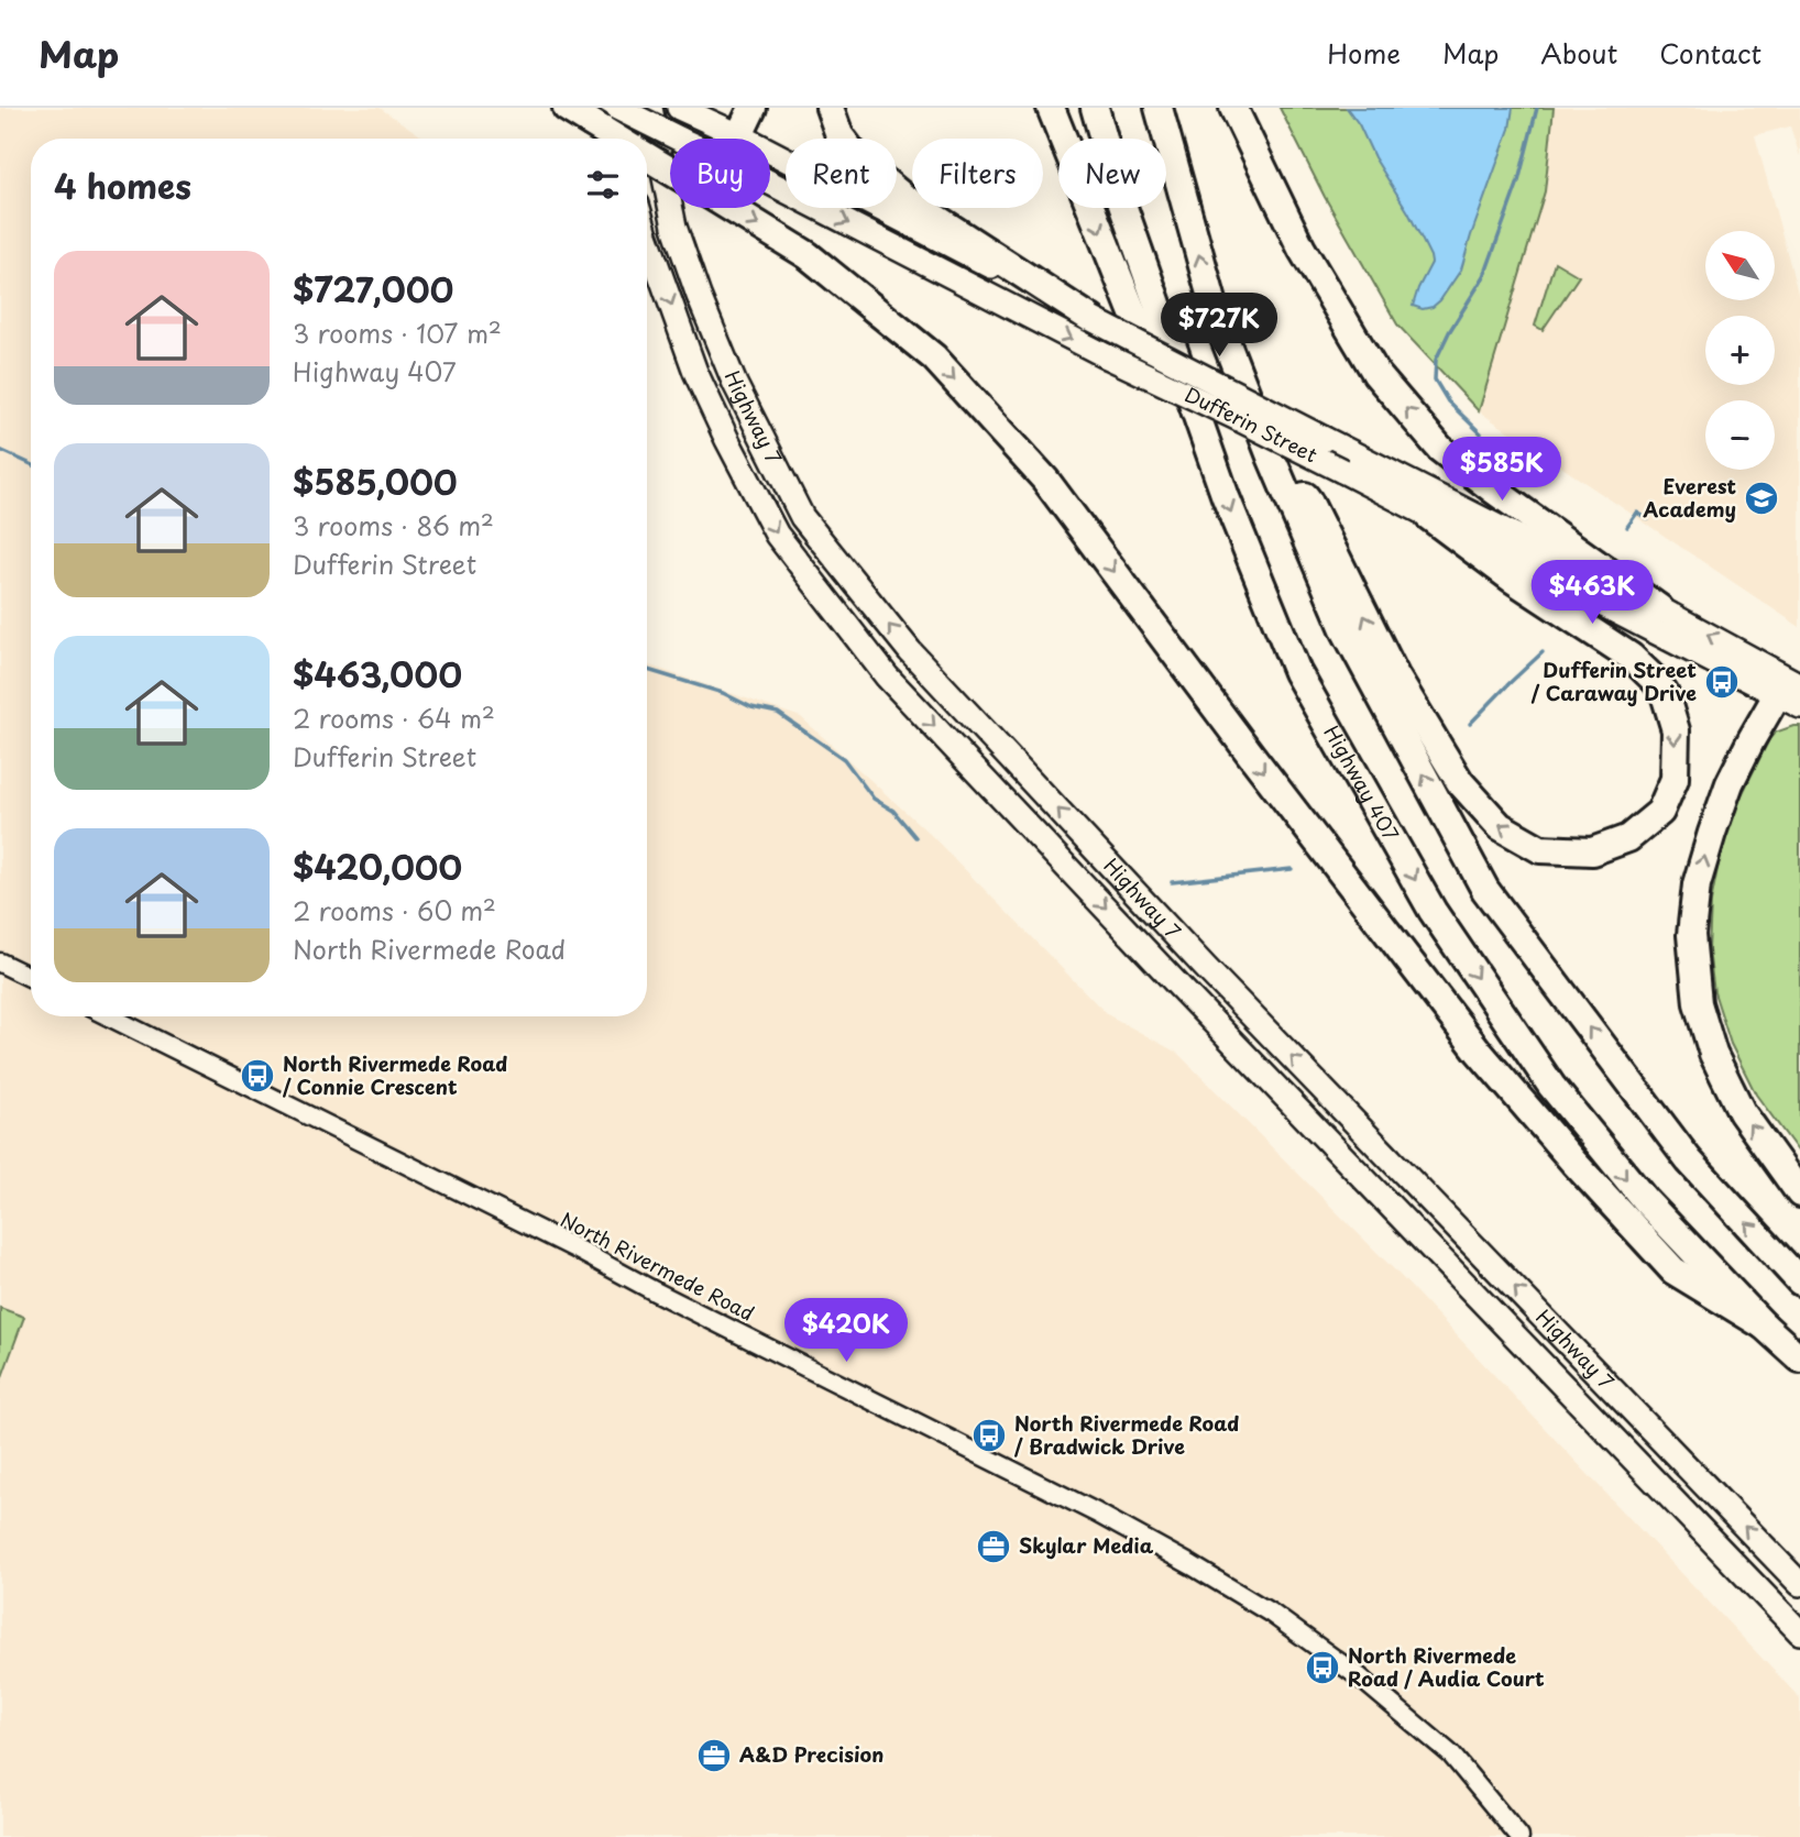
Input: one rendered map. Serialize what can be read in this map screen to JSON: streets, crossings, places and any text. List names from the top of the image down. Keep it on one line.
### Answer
{"streets":{"highway":["Highway 407"],"main road":["Highway 7","Dufferin Street"],"street":["North Rivermede Road"]},"places":{"school or university":["Everest Academy"],"bus stop":["Dufferin Street / Caraway Drive","North Rivermede Road / Connie Crescent","North Rivermede Road / Bradwick Drive","North Rivermede Road / Audia Court"],"office":["Skylar Media","A&D Precision"]},"north":"top left","page":{"header":"Map","nav":["Home","Map","About","Contact"],"chip":["Buy","Rent","Filters","New"],"heading":"4 homes","map_buttons":["+","−"],"list":[{"name":"$727,000","note":"3 rooms · 107 m² · Highway 407"},{"name":"$585,000","note":"3 rooms · 86 m² · Dufferin Street"},{"name":"$463,000","note":"2 rooms · 64 m² · Dufferin Street"},{"name":"$420,000","note":"2 rooms · 60 m² · North Rivermede Road"}],"price":["$727K","$585K","$463K","$420K"]}}
